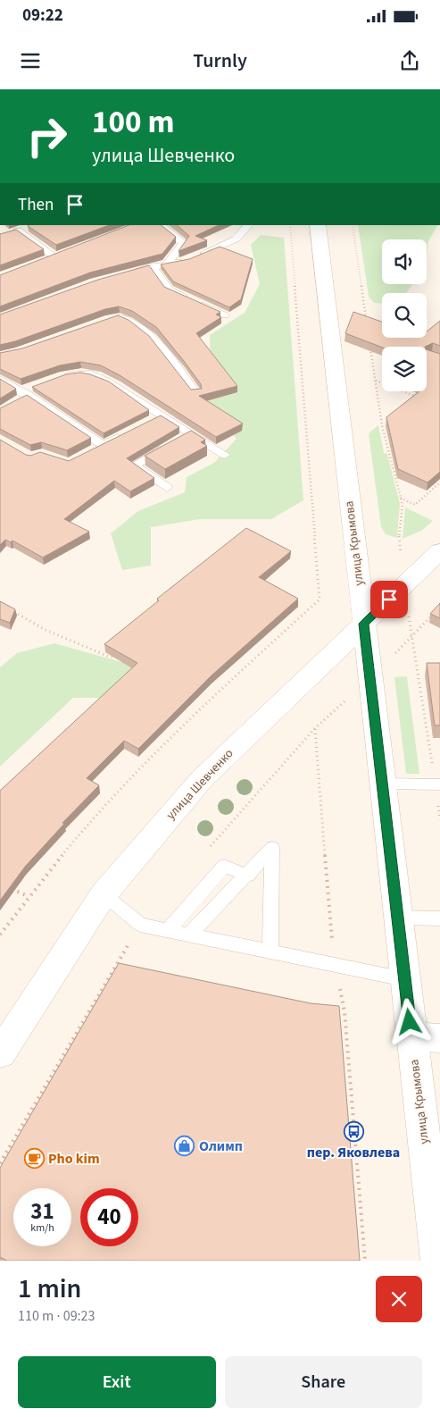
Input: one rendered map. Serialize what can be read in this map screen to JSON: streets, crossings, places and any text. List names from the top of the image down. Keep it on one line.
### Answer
{"streets":{"street":["улица Крымова","улица Шевченко"]},"crossings":[["улица Крымова","улица Шевченко"]],"places":{"bus stop":["пер. Яковлева"],"shop":["Олимп"],"cafe":["Pho kim"]},"page":{"status":"09:22","header":"Turnly","turn":["100 m","улица Шевченко"],"then":"Then","speed":"31 km/h","limit":"40","heading":["1 min","110 m · 09:23"],"buttons":["Exit","Share"]}}
